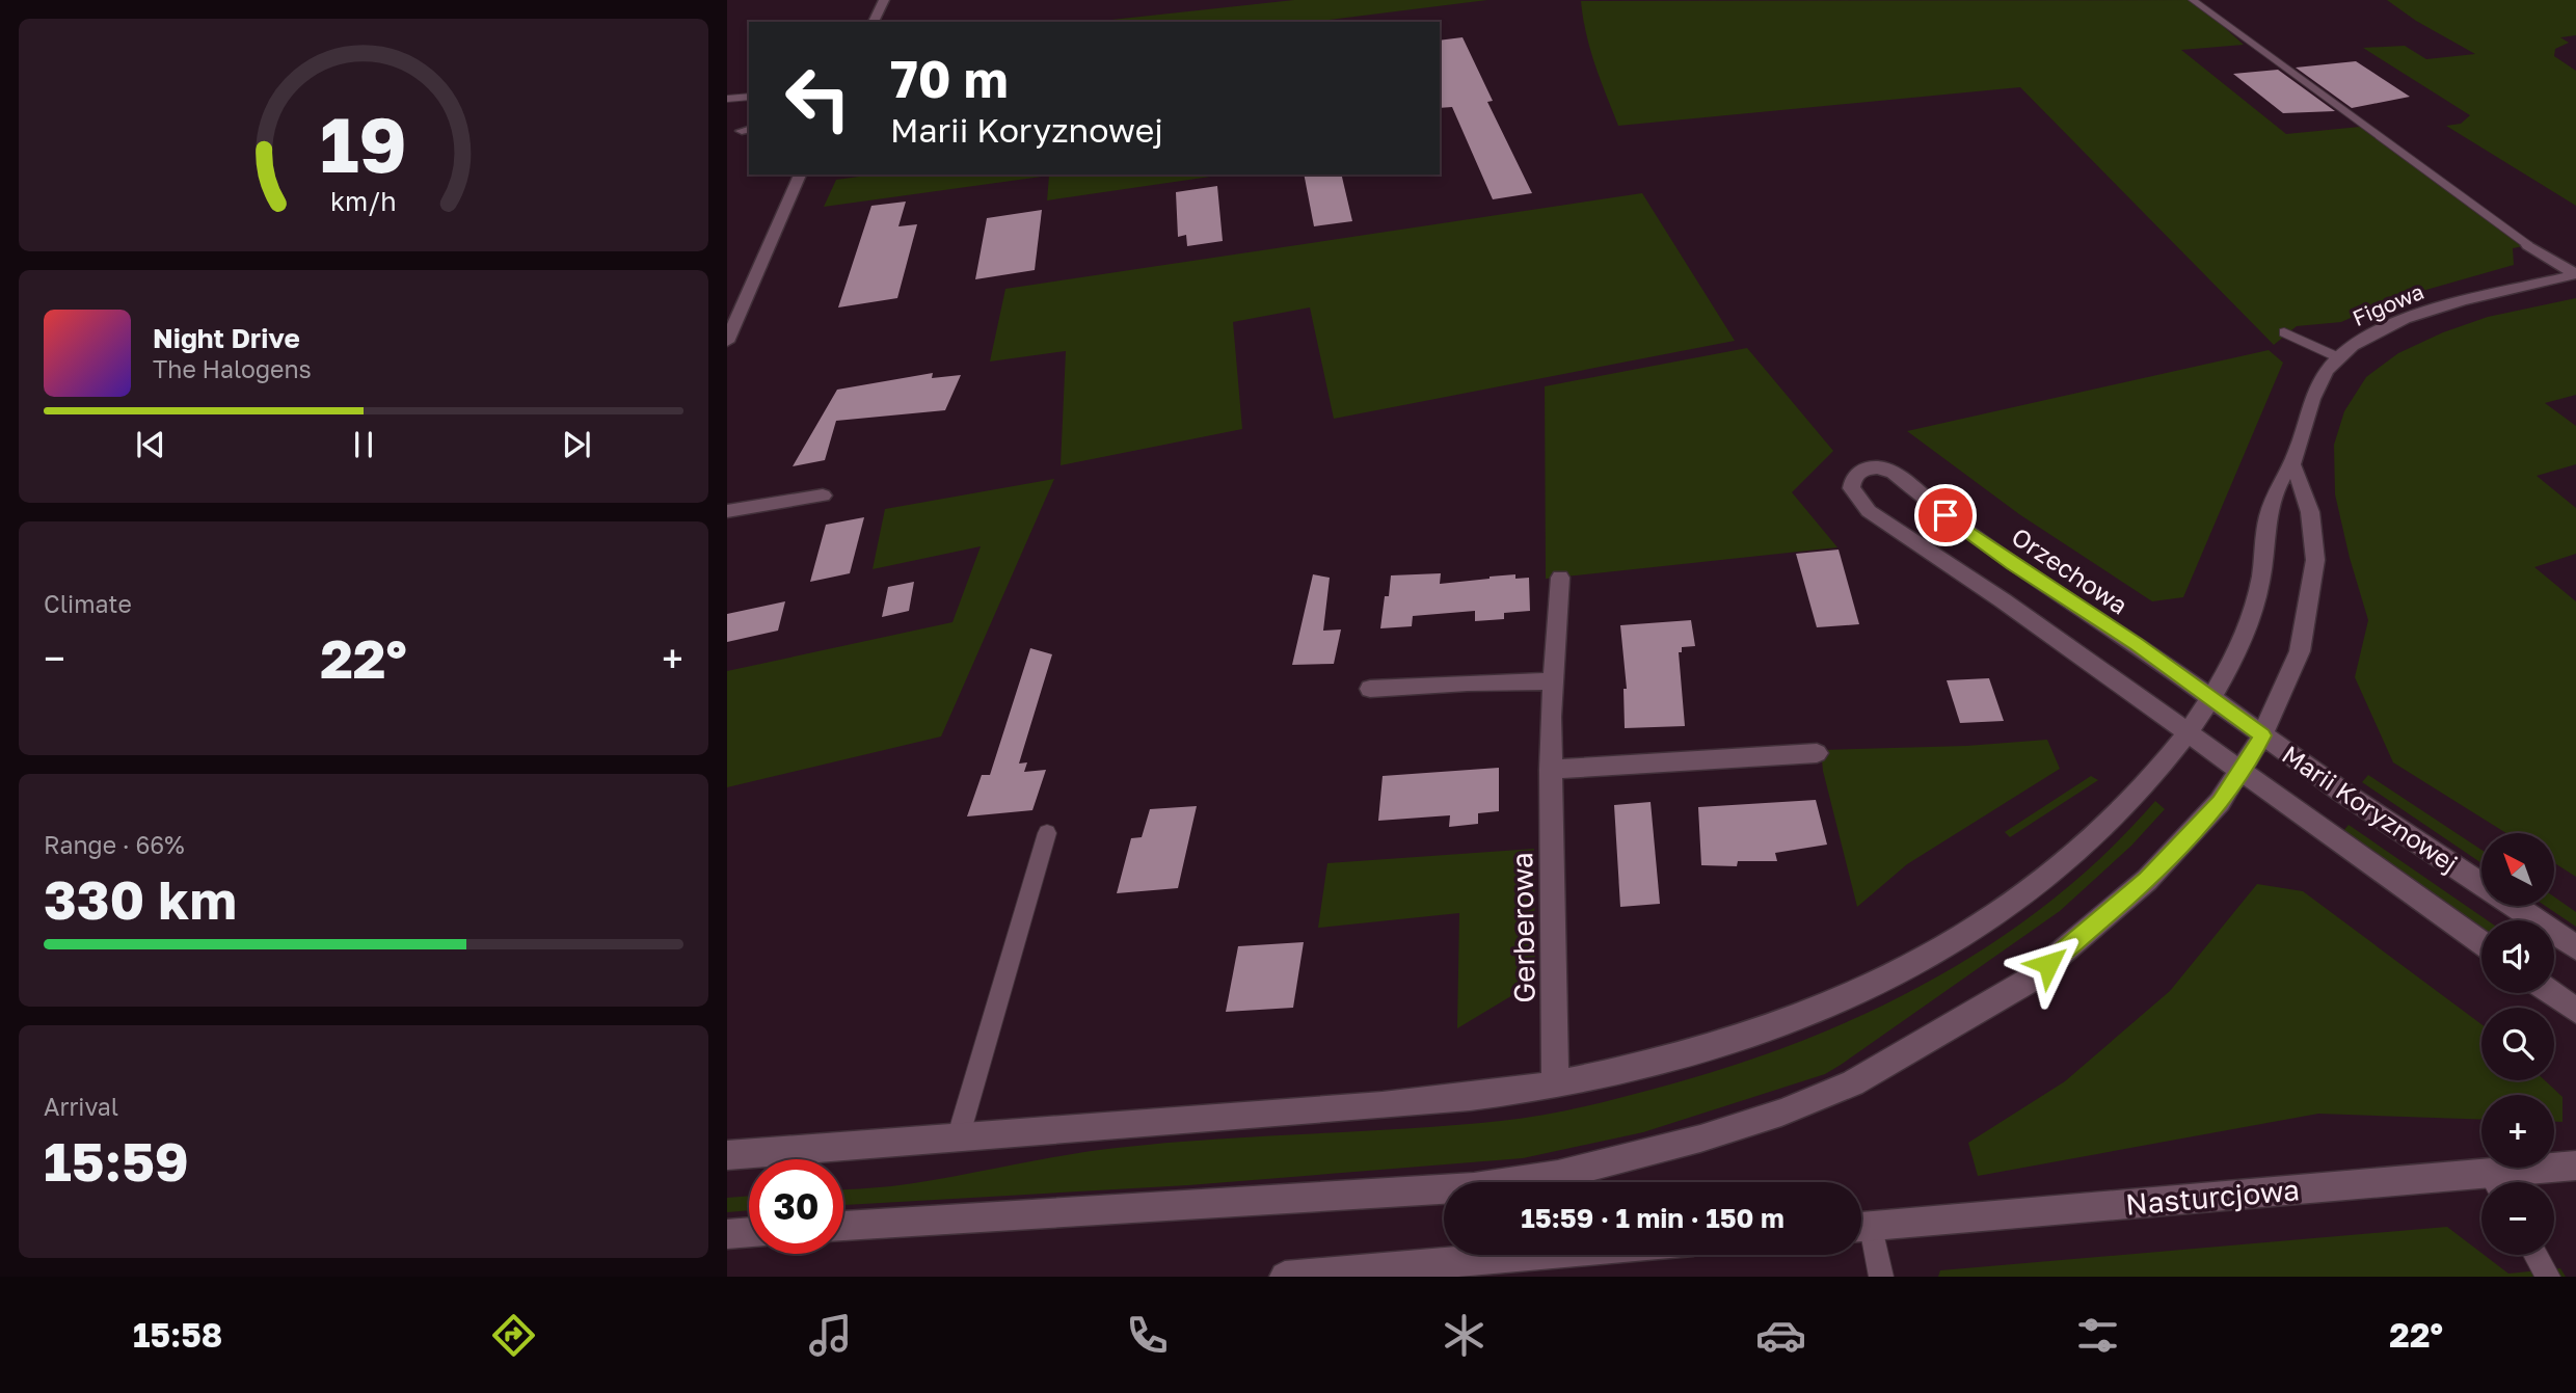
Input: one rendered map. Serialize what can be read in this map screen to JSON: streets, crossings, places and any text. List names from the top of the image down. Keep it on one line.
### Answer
{"streets":{"street":["Figowa","Orzechowa","Marii Koryznowej","Gerberowa","Nasturcjowa"]},"crossings":[["Figowa","Orzechowa"],["Figowa","Marii Koryznowej"],["Figowa","Gerberowa"],["Orzechowa","Marii Koryznowej"]],"north":"top left","page":{"turn":["70 m","Marii Koryznowej"],"song":["Night Drive","The Halogens"],"tile":["Climate",["Range · 66%","330 km"],["Arrival","15:59"]],"heat":["−","22°","+"],"map_buttons":["+","−"],"limit":"30","trip":"15:59 · 1 min · 150 m","tabs":["15:58","22°"],"gauge":["19","km/h"]}}
